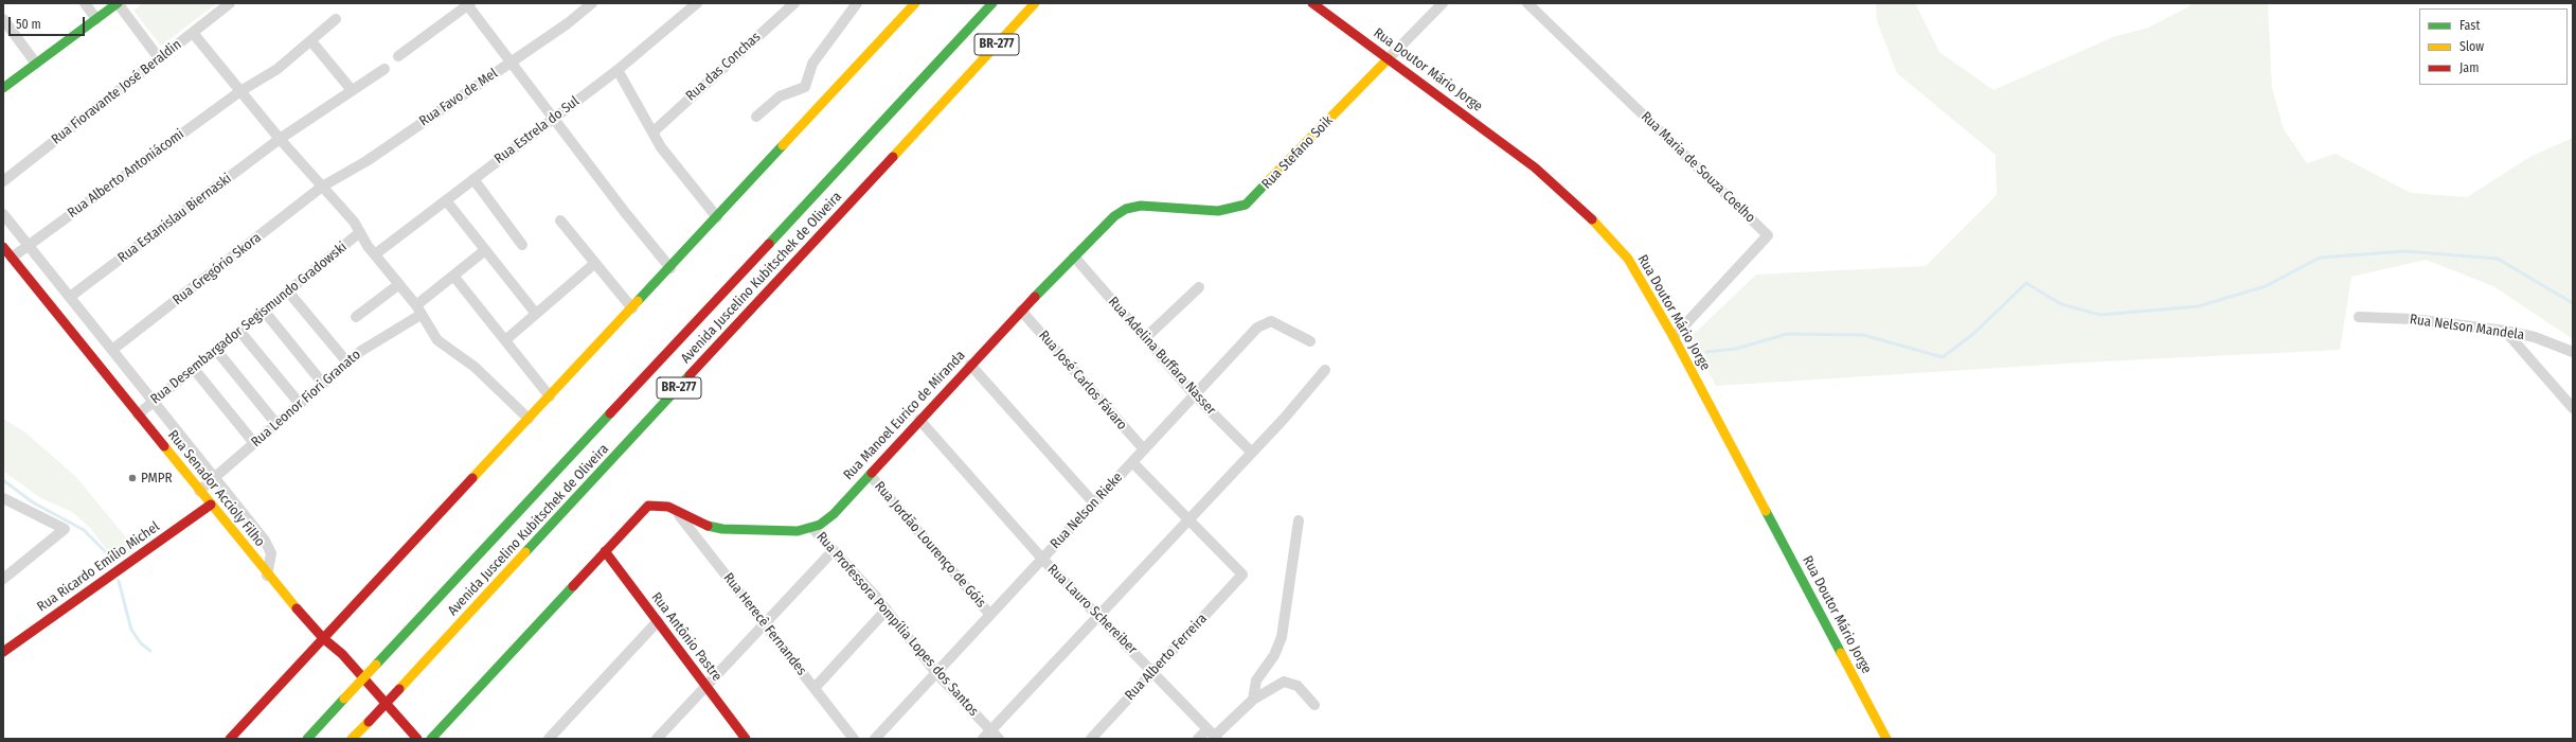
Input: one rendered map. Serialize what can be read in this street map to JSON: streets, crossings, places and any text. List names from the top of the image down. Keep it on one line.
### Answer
{"streets":{"main road":["BR-277","Rua Doutor Mário Jorge","Rua Stefano Soik","Avenida Juscelino Kubitschek de Oliveira","Rua Manoel Eurico de Miranda","Rua Senador Accioly Filho","Rua Ricardo Emílio Michel","Rua Antônio Pastre"],"street":["Rua das Conchas","Rua Fioravante José Beraldin","Rua Favo de Mel","Rua Estrela do Sul","Rua Maria de Souza Coelho","Rua Alberto Antoniácomi","Rua Estanislau Biernaski","Rua Gregório Skora","Rua Desembargador Segismundo Gradowski","Rua Nelson Mandela","Rua Adelina Buffara Nasser","Rua José Carlos Fávaro","Rua Leonor Fiori Granato","Rua Nelson Rieke","Rua Jordão Lourenço de Góis","Rua Lauro Schereiber","Rua Herecê Fernandes","Rua Professora Pompília Lopes dos Santos","Rua Alberto Ferreira"]},"crossings":[["Rua Doutor Mário Jorge","Rua Stefano Soik"],["Rua Doutor Mário Jorge","Rua Maria de Souza Coelho"],["Rua Favo de Mel","Rua Gregório Skora"],["Rua Stefano Soik","Rua Manoel Eurico de Miranda"],["Rua Alberto Antoniácomi","Rua Senador Accioly Filho"],["Rua Desembargador Segismundo Gradowski","Rua Senador Accioly Filho"],["Rua Adelina Buffara Nasser","Rua Manoel Eurico de Miranda"],["Rua Adelina Buffara Nasser","Rua Nelson Rieke"],["Rua José Carlos Fávaro","Rua Manoel Eurico de Miranda"],["Rua José Carlos Fávaro","Rua Nelson Rieke"],["Rua Leonor Fiori Granato","Rua Senador Accioly Filho"],["Rua Manoel Eurico de Miranda","Rua Jordão Lourenço de Góis"],["Rua Manoel Eurico de Miranda","Rua Lauro Schereiber"],["Rua Manoel Eurico de Miranda","Rua Herecê Fernandes"],["Rua Manoel Eurico de Miranda","Rua Professora Pompília Lopes dos Santos"],["Rua Manoel Eurico de Miranda","Rua Antônio Pastre"],["Rua Senador Accioly Filho","Rua Ricardo Emílio Michel"],["Rua Nelson Rieke","Rua Jordão Lourenço de Góis"],["Rua Nelson Rieke","Rua Lauro Schereiber"],["Rua Nelson Rieke","Rua Professora Pompília Lopes dos Santos"],["Rua Lauro Schereiber","Rua Alberto Ferreira"]],"places":["PMPR"],"legend":["Fast","Slow","Jam"],"scale_bar":"50 m"}
